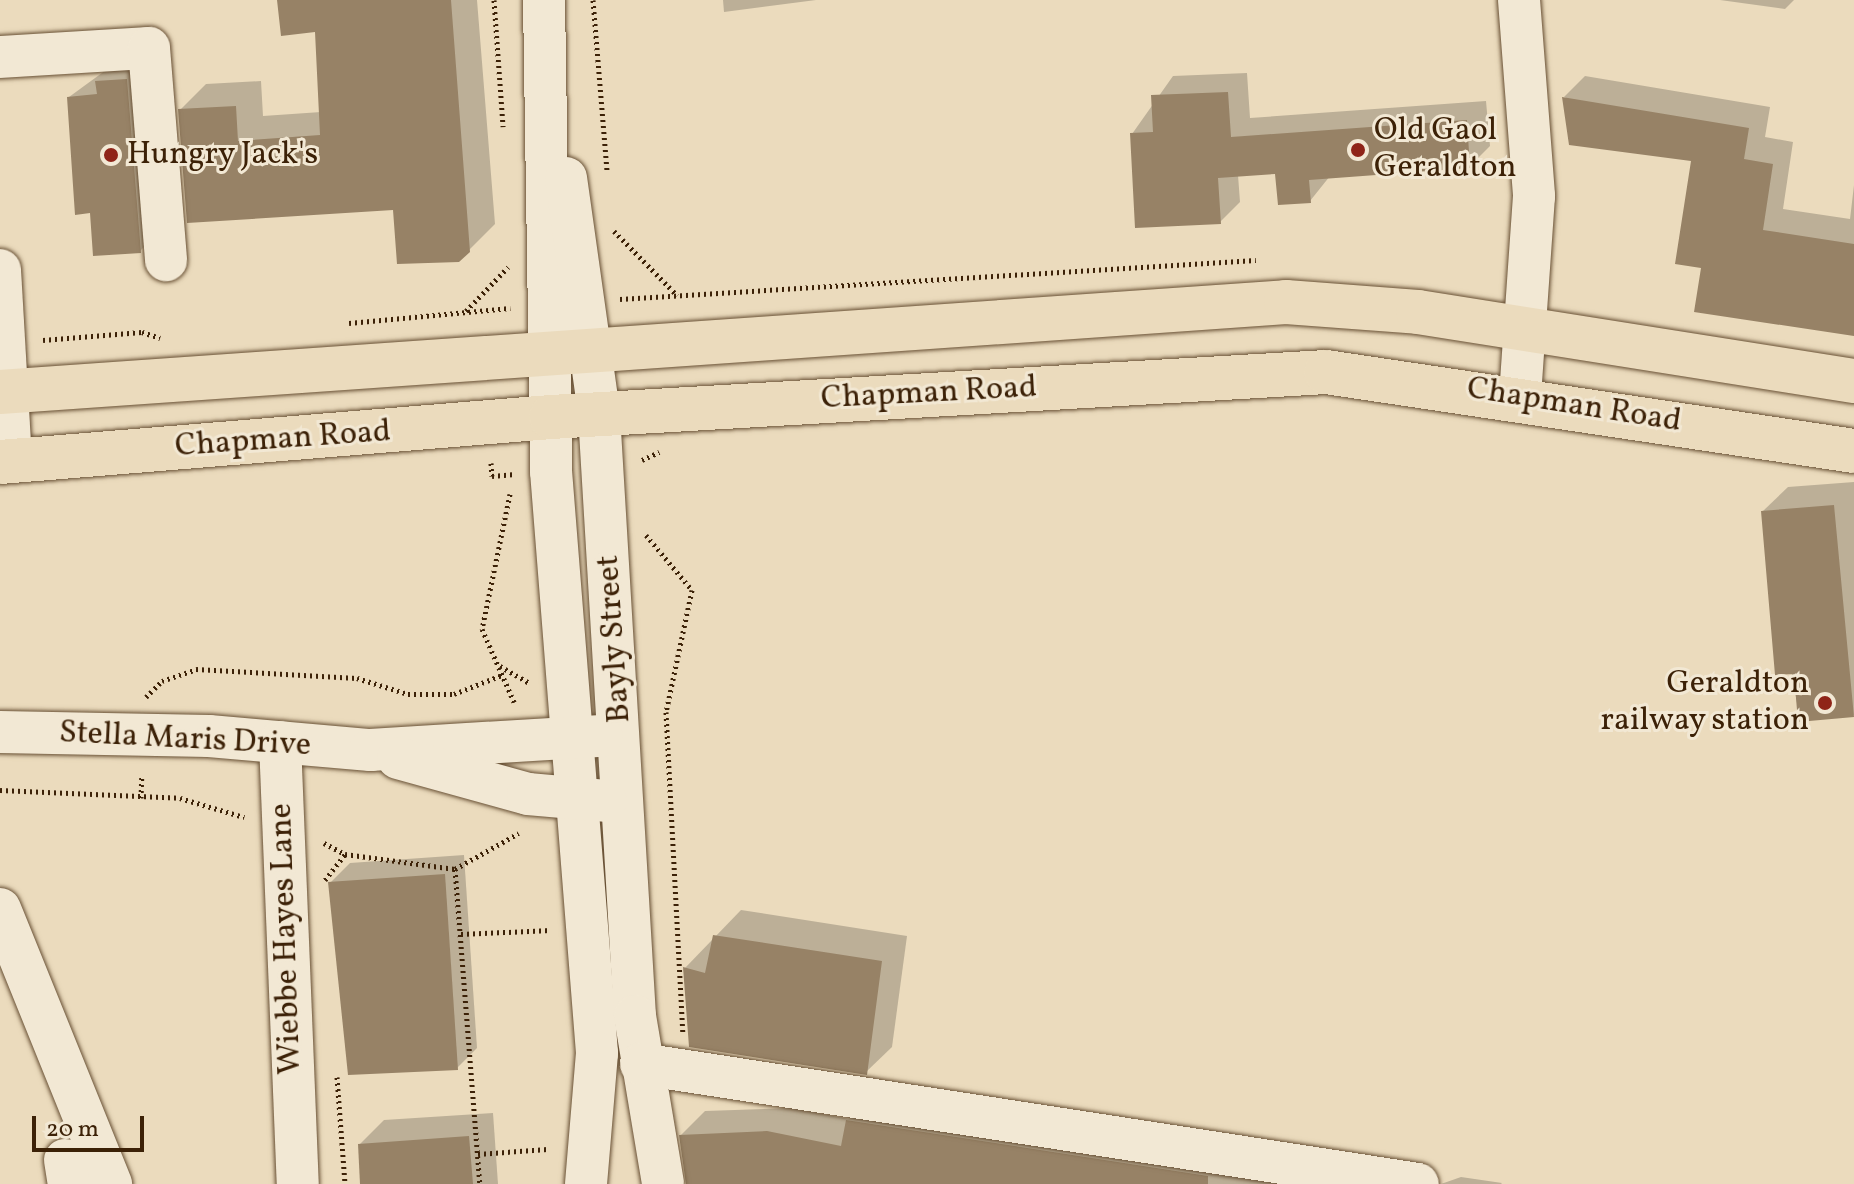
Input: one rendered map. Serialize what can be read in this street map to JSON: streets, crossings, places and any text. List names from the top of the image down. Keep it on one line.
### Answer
{"streets":{"main road":["Chapman Road"],"street":["Bayly Street","Stella Maris Drive","Wiebbe Hayes Lane"]},"crossings":[["Chapman Road","Bayly Street"],["Bayly Street","Stella Maris Drive"],["Stella Maris Drive","Wiebbe Hayes Lane"]],"places":["Old Gaol Geraldton","Hungry Jack's","Geraldton railway station"],"scale_bar":"20 m"}
